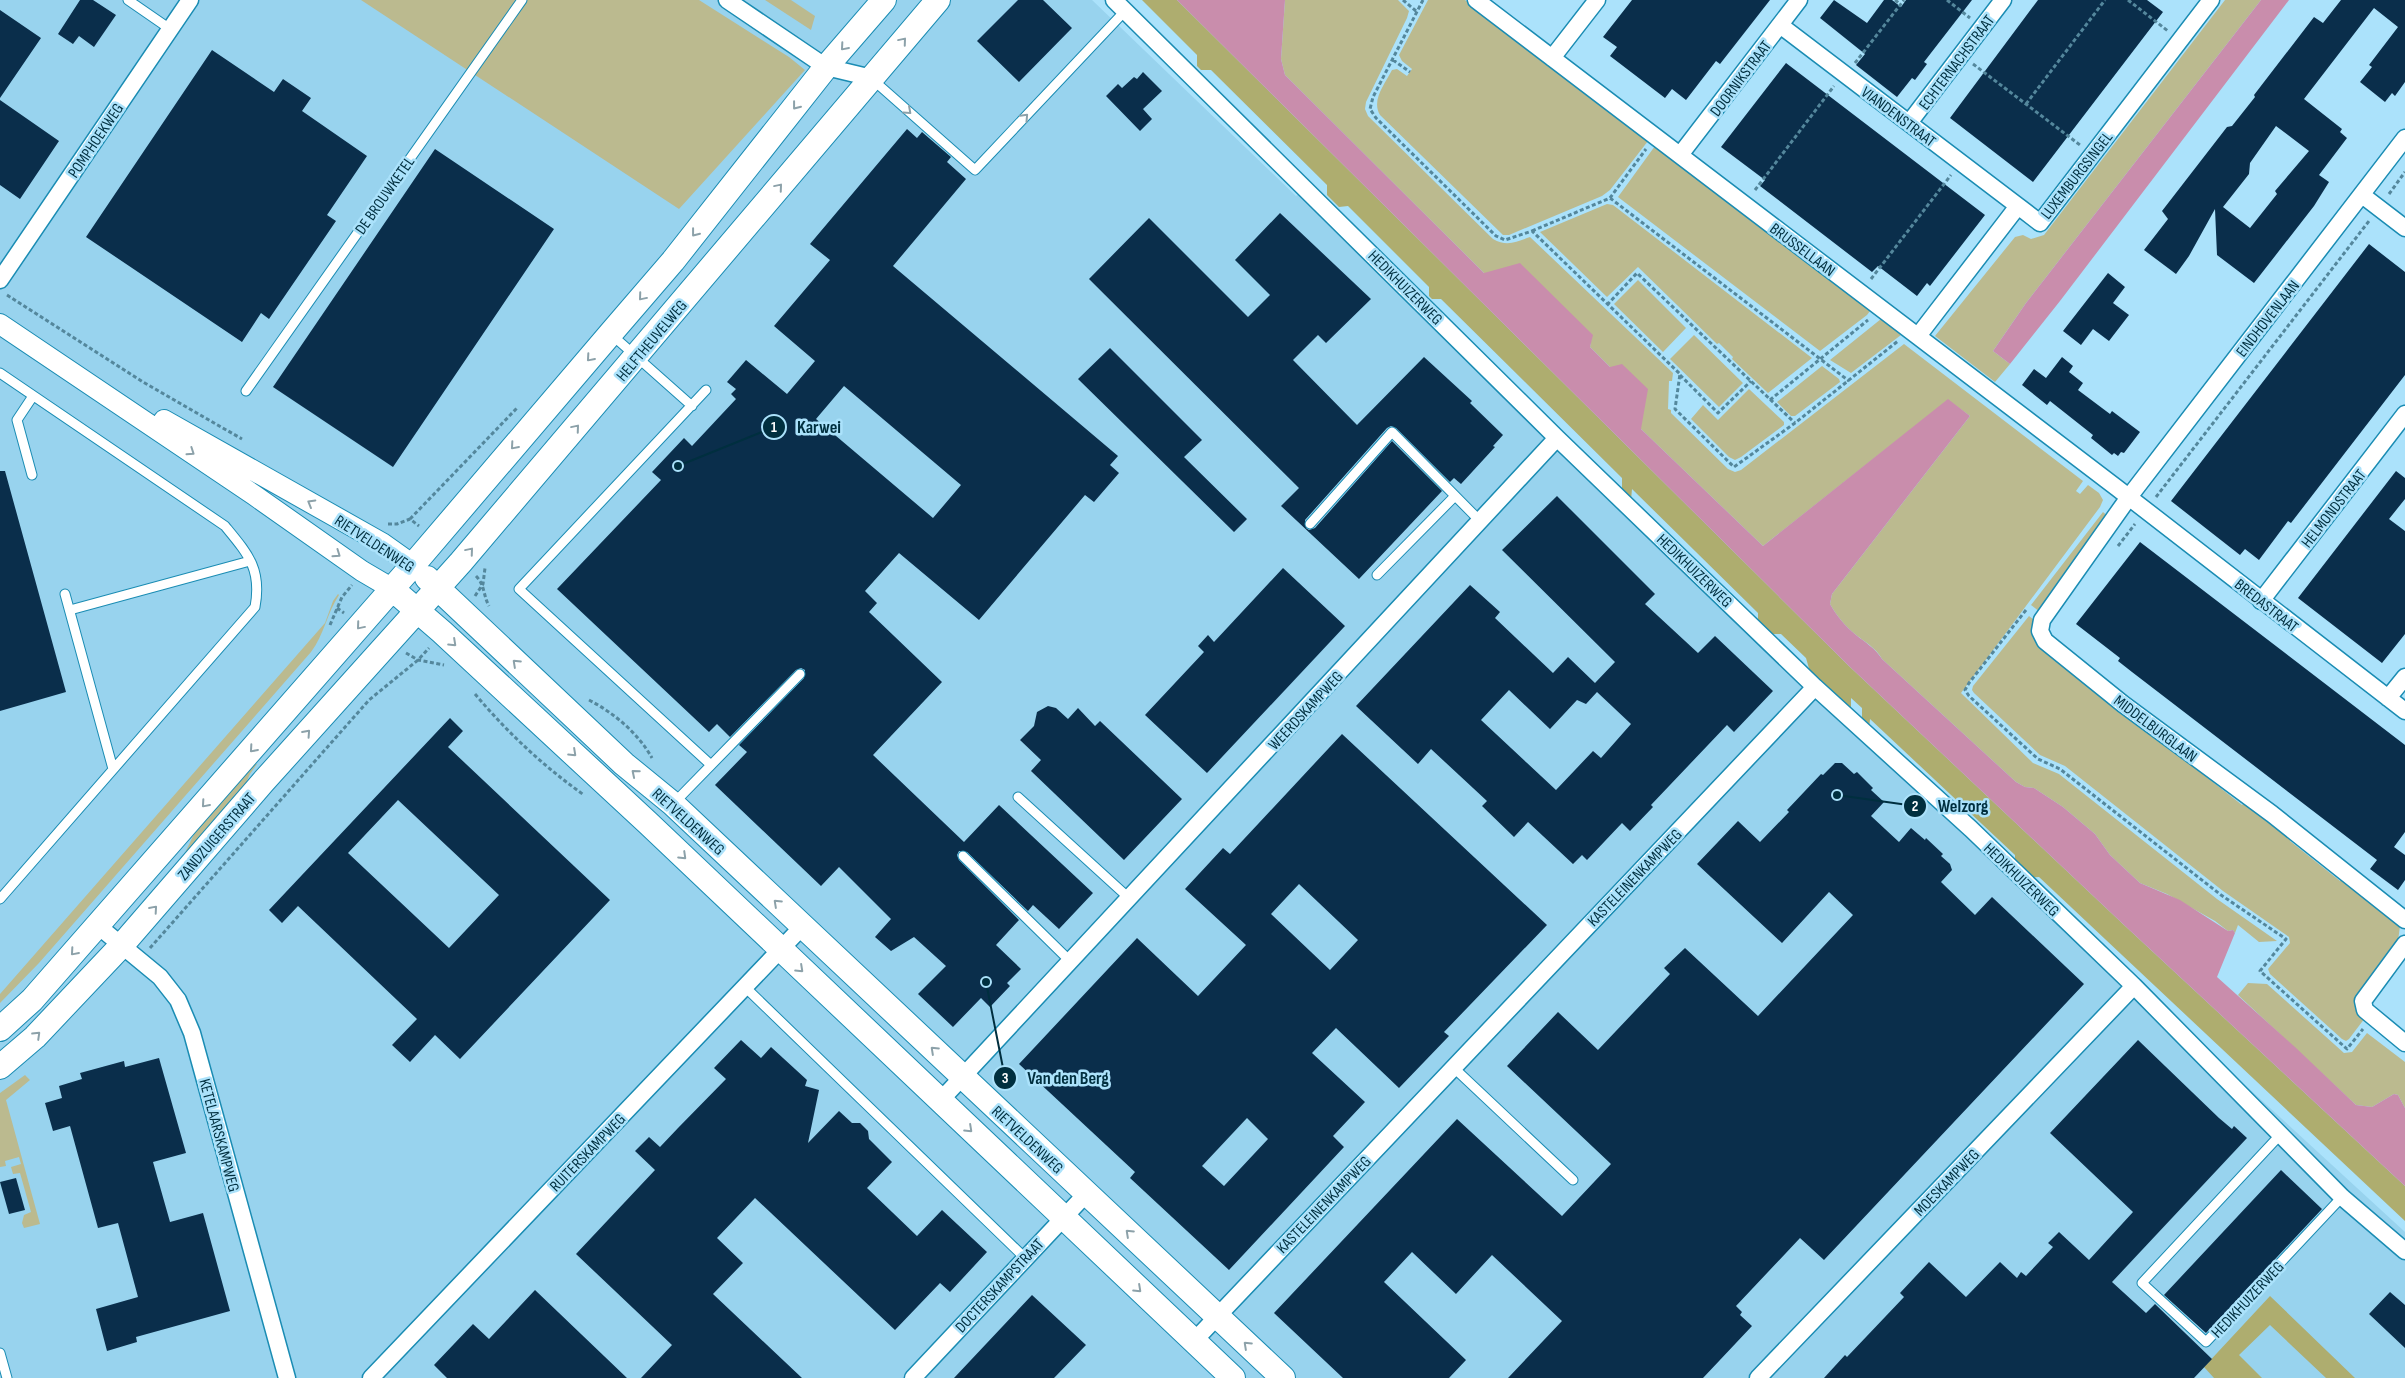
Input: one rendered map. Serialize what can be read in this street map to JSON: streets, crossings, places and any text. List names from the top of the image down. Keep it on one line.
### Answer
{"streets":{"main road":["HELFTHEUVELWEG","RIETVELDENWEG","ZANDZUIGERSTRAAT"],"street":["ECHTERNACHSTRAAT","DOORNIKSTRAAT","VIANDENSTRAAT","POMPHOEKWEG","LUXEMBURGSINGEL","BRUSSELLAAN","HEDIKHUIZERWEG","EINDHOVENLAAN","HELMONDSTRAAT","BREDASTRAAT","WEERDSKAMPWEG","MIDDELBURGLAAN","KASTELEINENKAMPWEG","KETELAARSKAMPWEG","RUITERSKAMPWEG","MOESKAMPWEG","DOCTERSKAMPSTRAAT"],"lane":["DE BROUWKETEL"]},"crossings":[["ECHTERNACHSTRAAT","VIANDENSTRAAT"],["DOORNIKSTRAAT","VIANDENSTRAAT"],["DOORNIKSTRAAT","BRUSSELLAAN"],["VIANDENSTRAAT","LUXEMBURGSINGEL"],["LUXEMBURGSINGEL","BRUSSELLAAN"],["BRUSSELLAAN","EINDHOVENLAAN"],["BRUSSELLAAN","BREDASTRAAT"],["HEDIKHUIZERWEG","WEERDSKAMPWEG"],["HEDIKHUIZERWEG","KASTELEINENKAMPWEG"],["HEDIKHUIZERWEG","MOESKAMPWEG"],["EINDHOVENLAAN","BREDASTRAAT"],["HELFTHEUVELWEG","RIETVELDENWEG"],["HELFTHEUVELWEG","ZANDZUIGERSTRAAT"],["HELMONDSTRAAT","BREDASTRAAT"],["RIETVELDENWEG","WEERDSKAMPWEG"],["RIETVELDENWEG","ZANDZUIGERSTRAAT"],["RIETVELDENWEG","KASTELEINENKAMPWEG"],["RIETVELDENWEG","RUITERSKAMPWEG"],["RIETVELDENWEG","DOCTERSKAMPSTRAAT"],["ZANDZUIGERSTRAAT","KETELAARSKAMPWEG"]],"places":["Karwei","Welzorg","Van den Berg"]}
